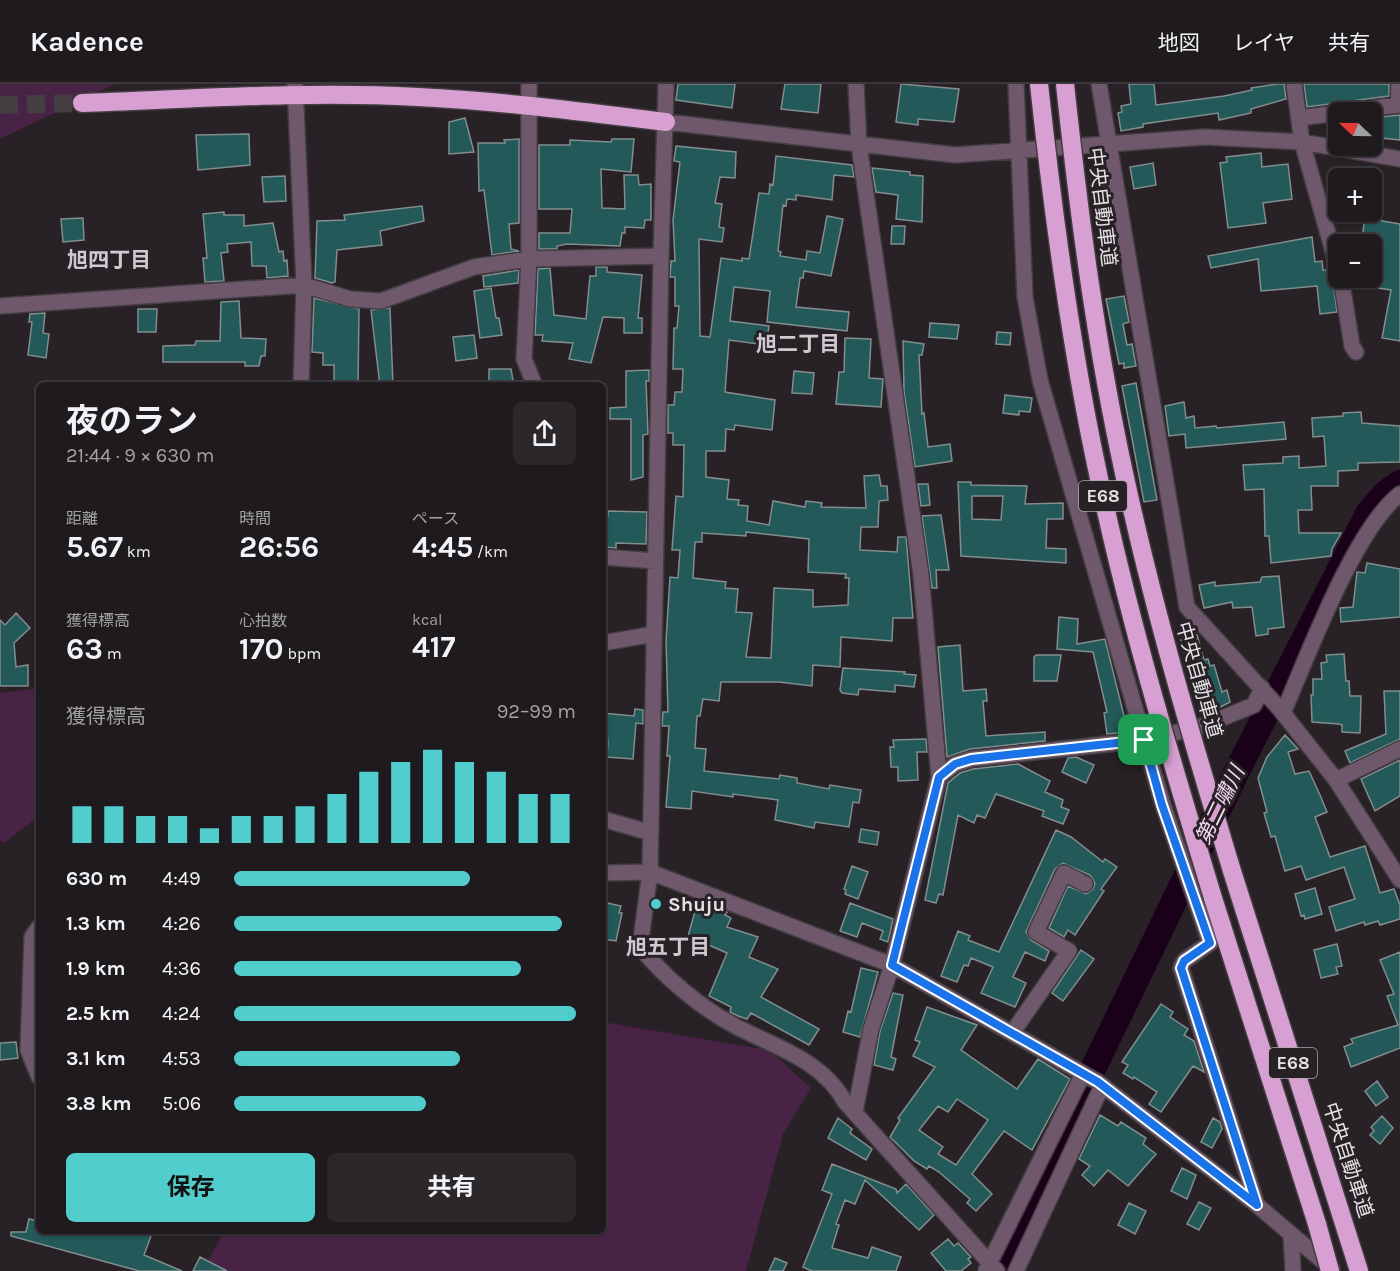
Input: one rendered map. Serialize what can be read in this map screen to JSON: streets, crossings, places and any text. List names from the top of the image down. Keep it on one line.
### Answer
{"streets":{"highway":["中央自動車道","E68"]},"districts":["旭四丁目","旭二丁目","旭五丁目"],"water":["第二嘯川"],"places":["Shuju"],"north":"left","page":{"header":"Kadence","nav":["地図","レイヤ","共有"],"map_buttons":["+","−"],"heading":["夜のラン","21:44 · 9 × 630 m"],"stats":[["距離","5.67 km"],["時間","26:56"],["ペース","4:45 /km"],["獲得標高","63 m"],["心拍数","170 bpm"],["kcal","417"]],"chart":["獲得標高","92–99 m"],"list":[{"name":"630 m","note":"4:49"},{"name":"1.3 km","note":"4:26"},{"name":"1.9 km","note":"4:36"},{"name":"2.5 km","note":"4:24"},{"name":"3.1 km","note":"4:53"},{"name":"3.8 km","note":"5:06"}],"buttons":["保存","共有"]}}
